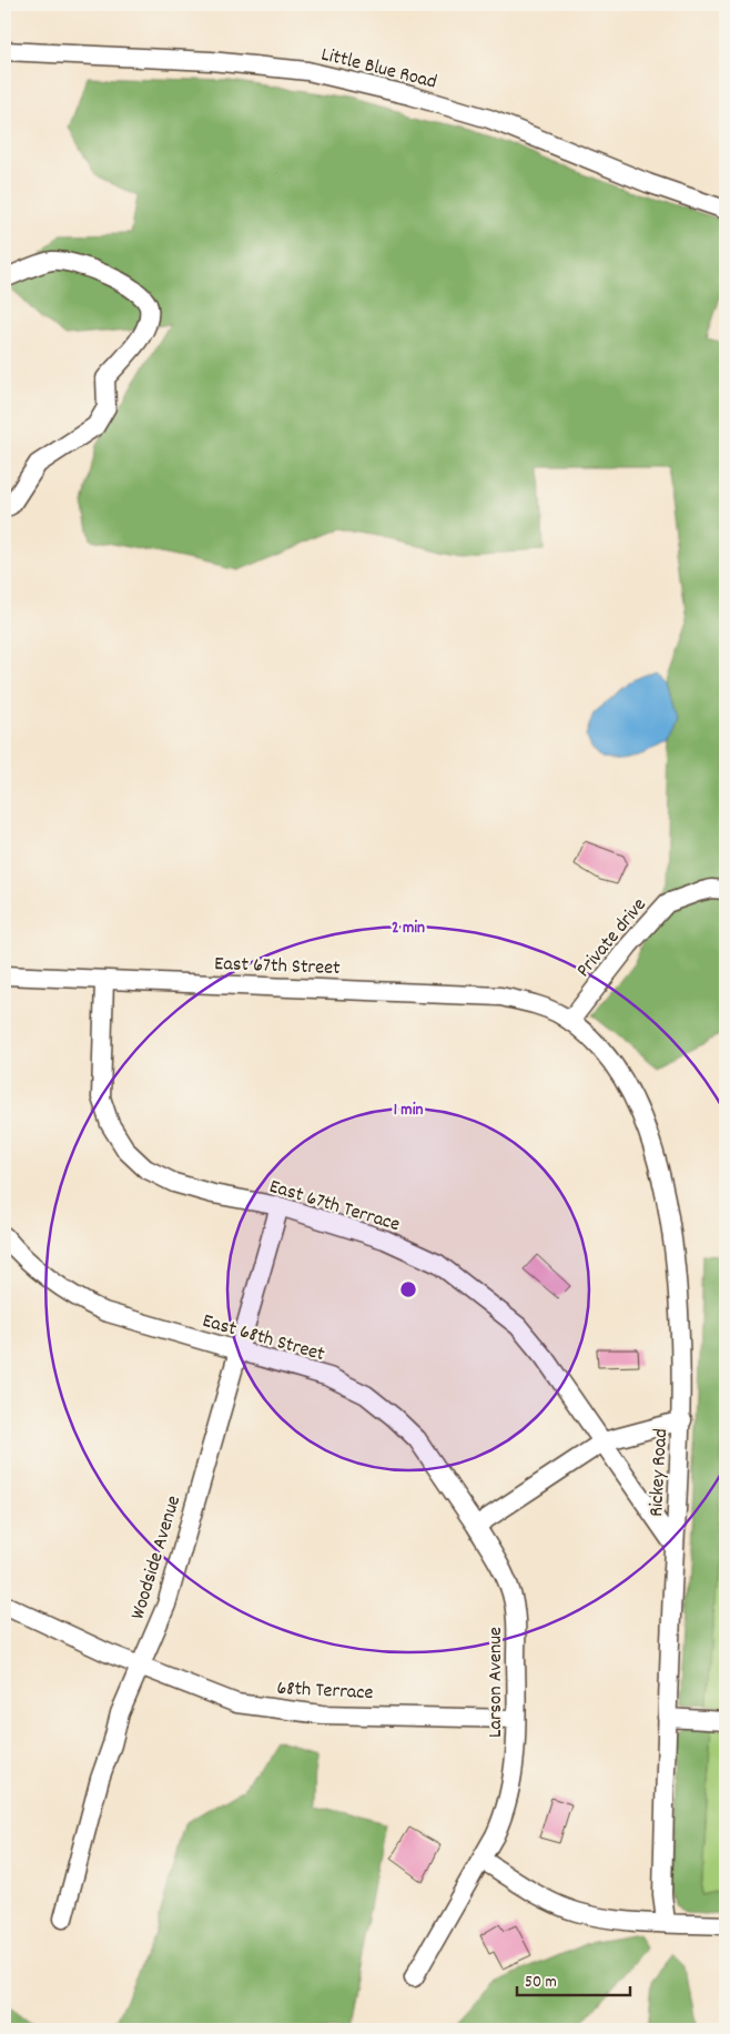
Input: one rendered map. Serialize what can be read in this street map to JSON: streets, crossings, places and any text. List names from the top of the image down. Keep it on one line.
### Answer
{"streets":{"street":["Little Blue Road","Private drive","East 67th Street","East 67th Terrace","East 68th Street","Rickey Road","Woodside Avenue","Larson Avenue","68th Terrace"]},"crossings":[["Private drive","Rickey Road"],["East 67th Street","East 67th Terrace"],["East 67th Street","Rickey Road"],["East 67th Terrace","Rickey Road"],["East 67th Terrace","Woodside Avenue"],["East 68th Street","Woodside Avenue"],["East 68th Street","Larson Avenue"],["Woodside Avenue","68th Terrace"],["Larson Avenue","68th Terrace"]],"scale_bar":"50 m","rings":["2 min","1 min"]}
